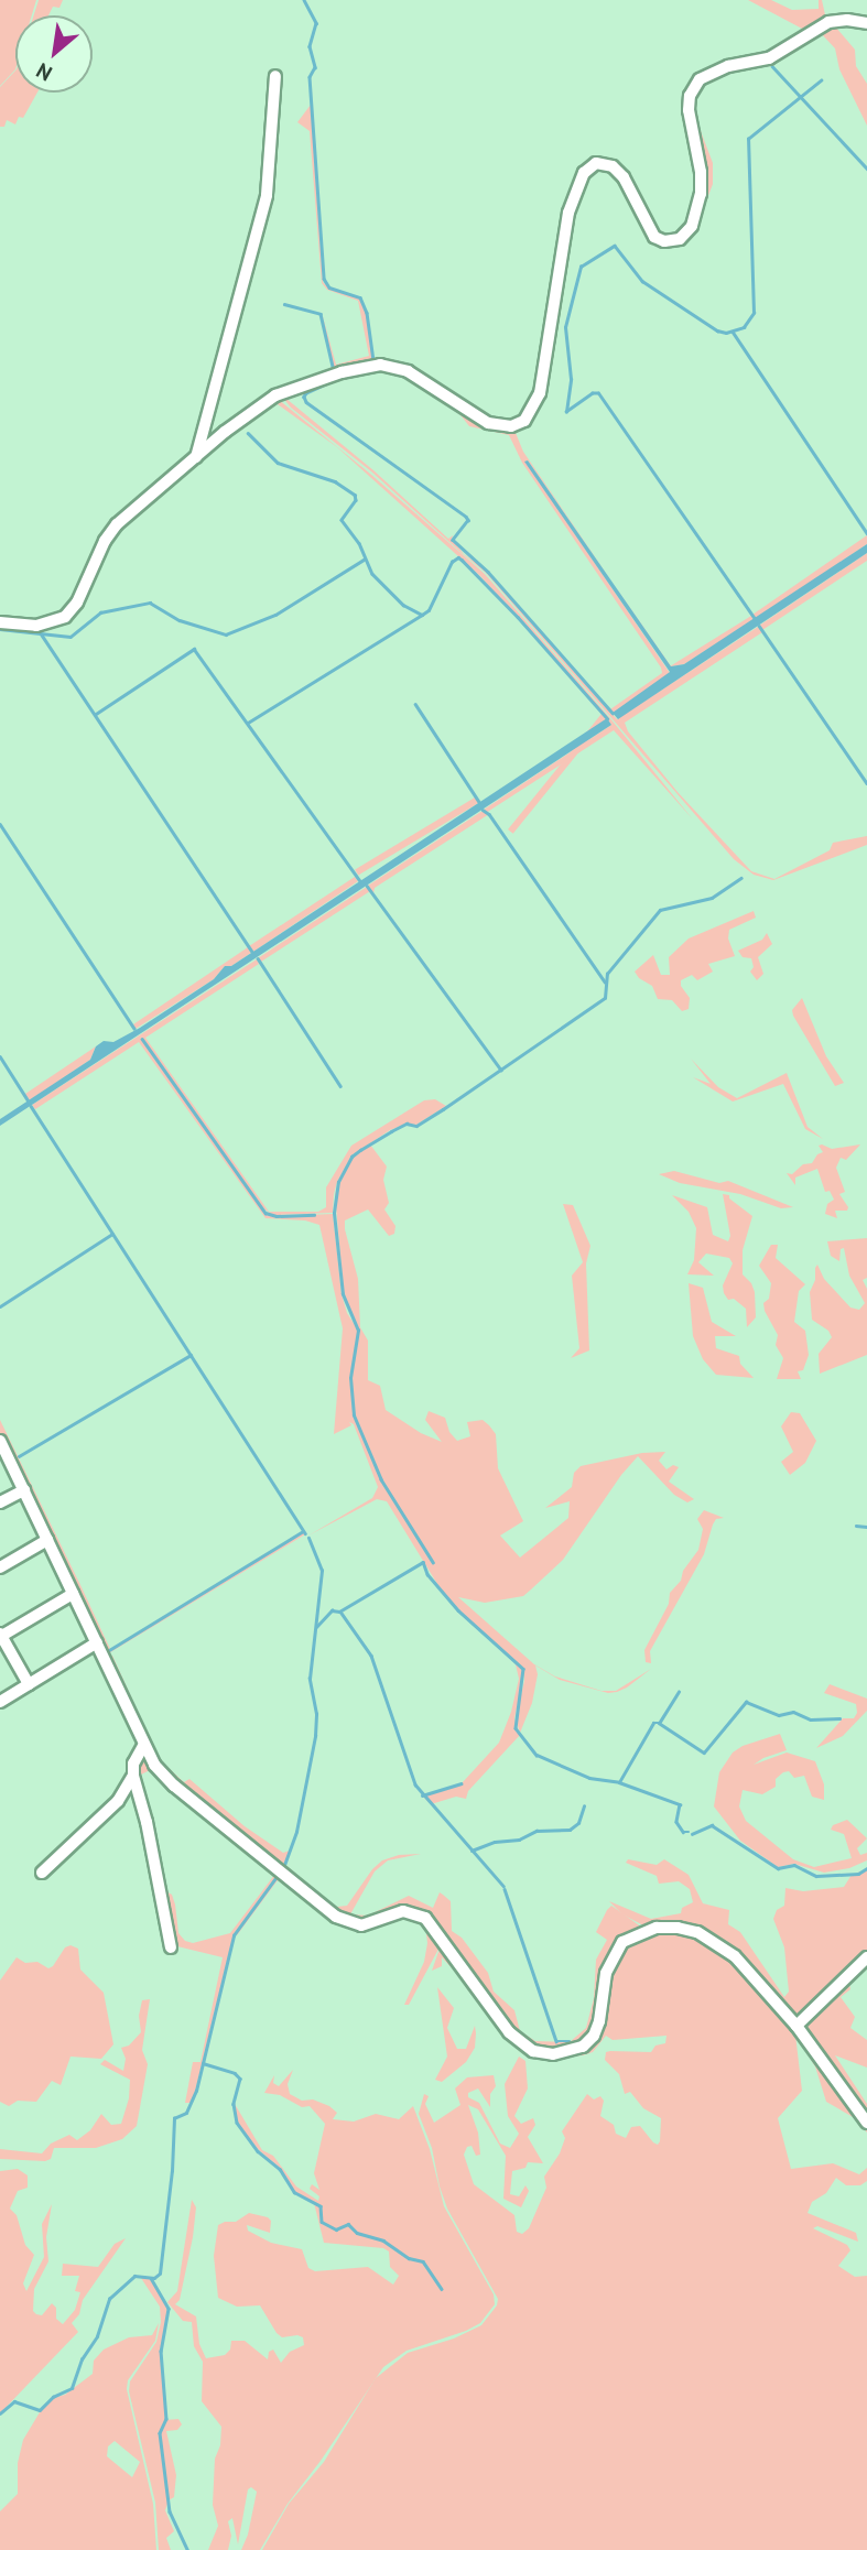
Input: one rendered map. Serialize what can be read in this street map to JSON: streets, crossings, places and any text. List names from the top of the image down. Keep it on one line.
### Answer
{"north":"bottom left"}
